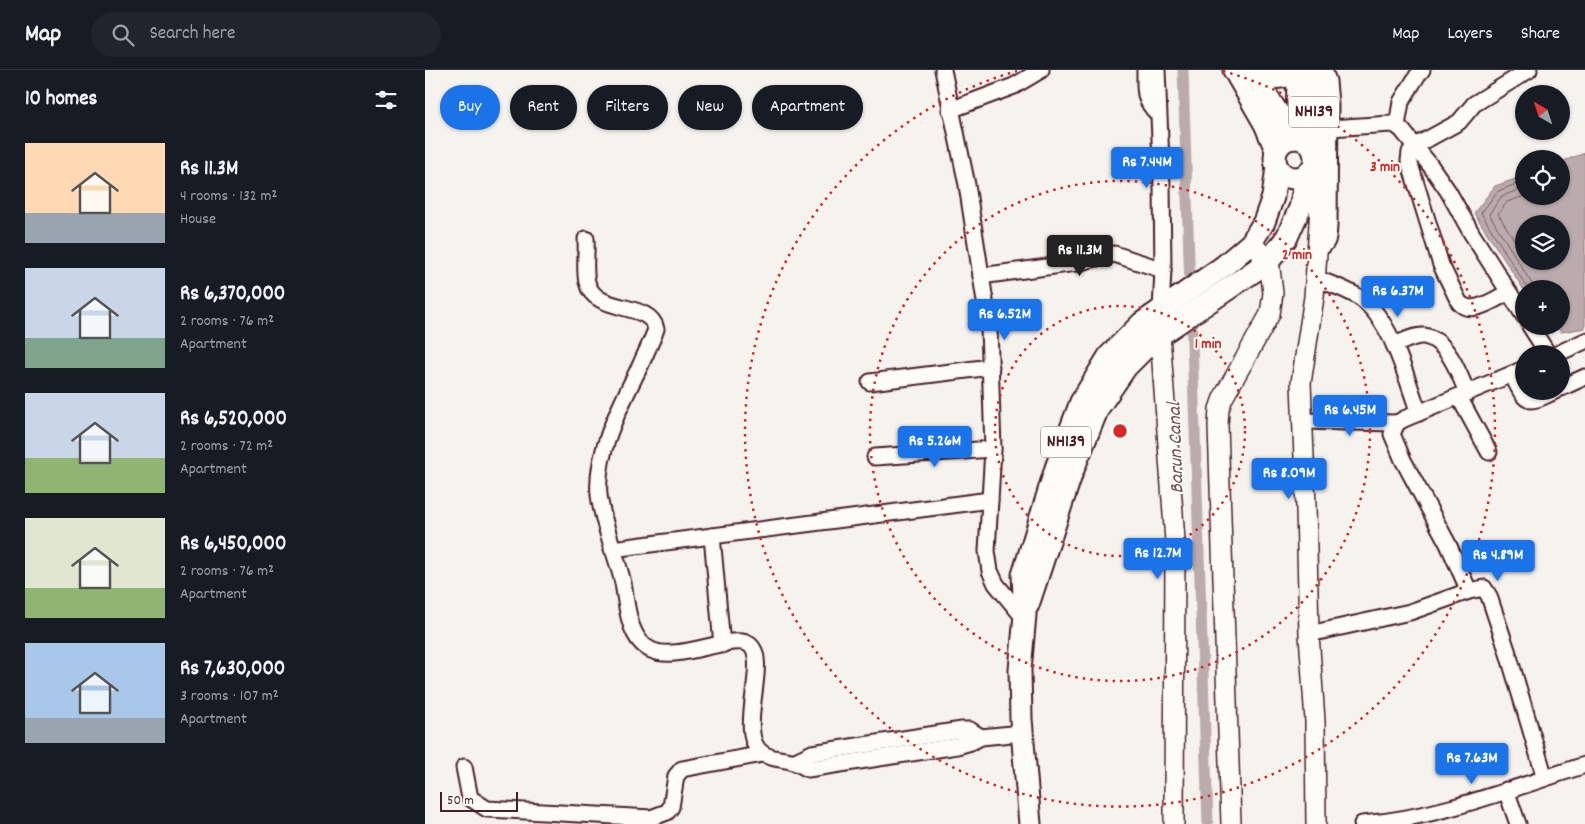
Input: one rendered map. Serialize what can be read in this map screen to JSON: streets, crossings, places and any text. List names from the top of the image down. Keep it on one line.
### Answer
{"streets":{"highway":["NH139"]},"water":["Barun Canal"],"scale_bar":"50 m","north":"top left","page":{"header":"Map","search":"Search here","nav":["Map","Layers","Share"],"heading":"10 homes","map_buttons":["+","−"],"chip":["Buy","Rent","Filters","New","Apartment"],"list":[{"name":"Rs 11.3M","note":"4 rooms · 132 m² · House"},{"name":"Rs 6,370,000","note":"2 rooms · 76 m² · Apartment"},{"name":"Rs 6,520,000","note":"2 rooms · 72 m² · Apartment"},{"name":"Rs 6,450,000","note":"2 rooms · 76 m² · Apartment"},{"name":"Rs 7,630,000","note":"3 rooms · 107 m² · Apartment"}],"price":["Rs 7.44M","Rs 11.3M","Rs 6.37M","Rs 6.52M","Rs 6.45M","Rs 5.26M","Rs 8.09M","Rs 12.7M","Rs 4.89M","Rs 7.63M"],"scale":"50 m"},"rings":["3 min","2 min","1 min"]}
